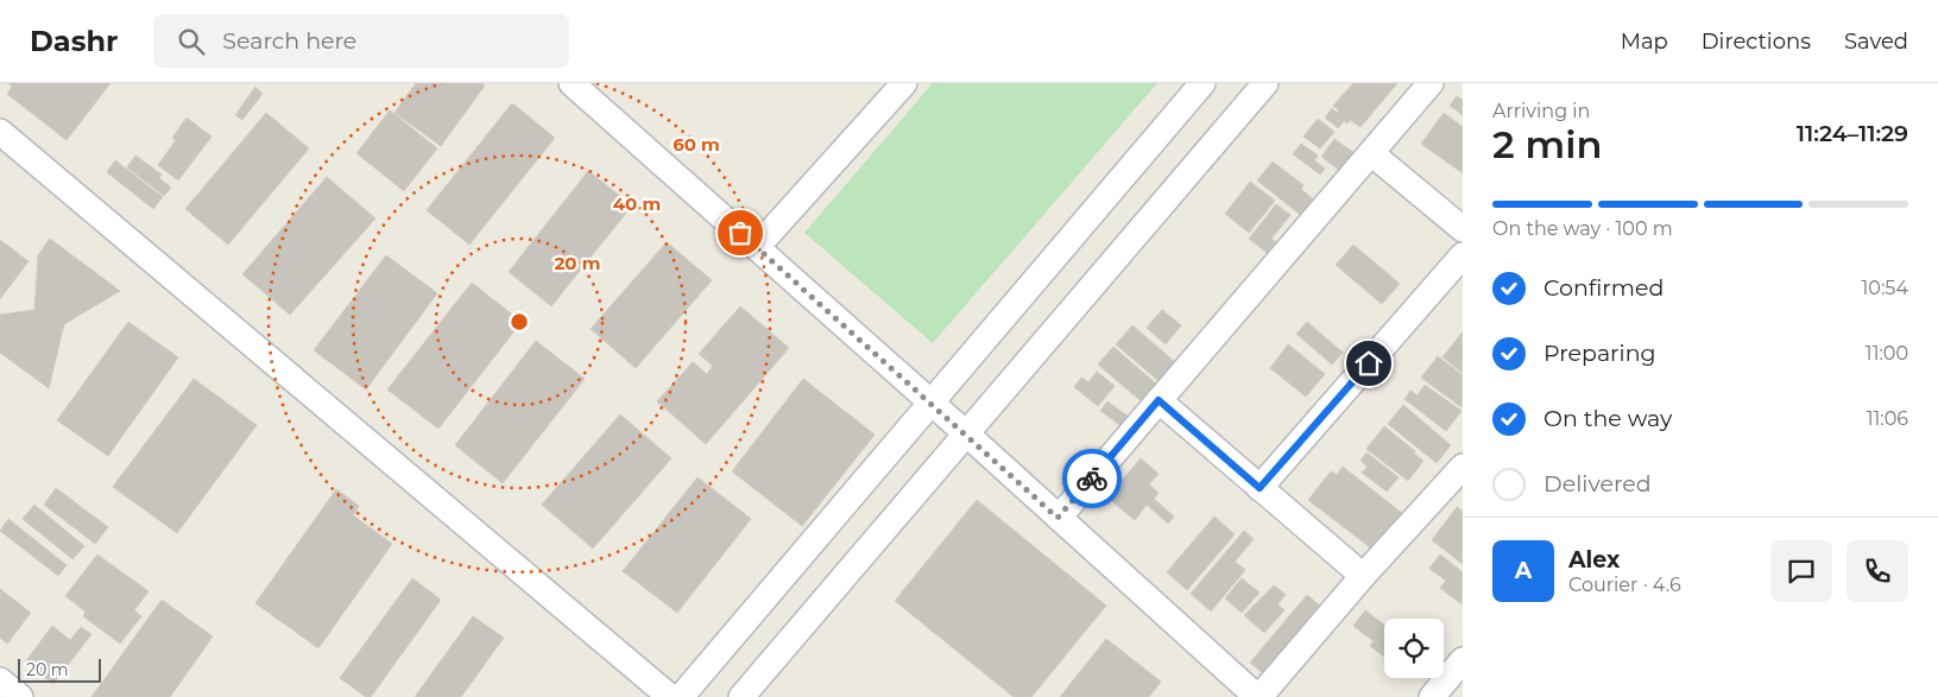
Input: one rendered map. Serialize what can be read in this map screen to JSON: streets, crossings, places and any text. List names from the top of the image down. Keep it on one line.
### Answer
{"scale_bar":"20 m","page":{"header":"Dashr","search":"Search here","nav":["Map","Directions","Saved"],"heading":["2 min","Arriving in","11:24–11:29"],"panel":["Alex","Courier · 4.6"],"bar":"On the way · 100 m","list":[["Confirmed","10:54"],["Preparing","11:00"],["On the way","11:06"],"Delivered"],"round":"A","scale":"20 m"},"rings":["60 m","40 m","20 m"]}
